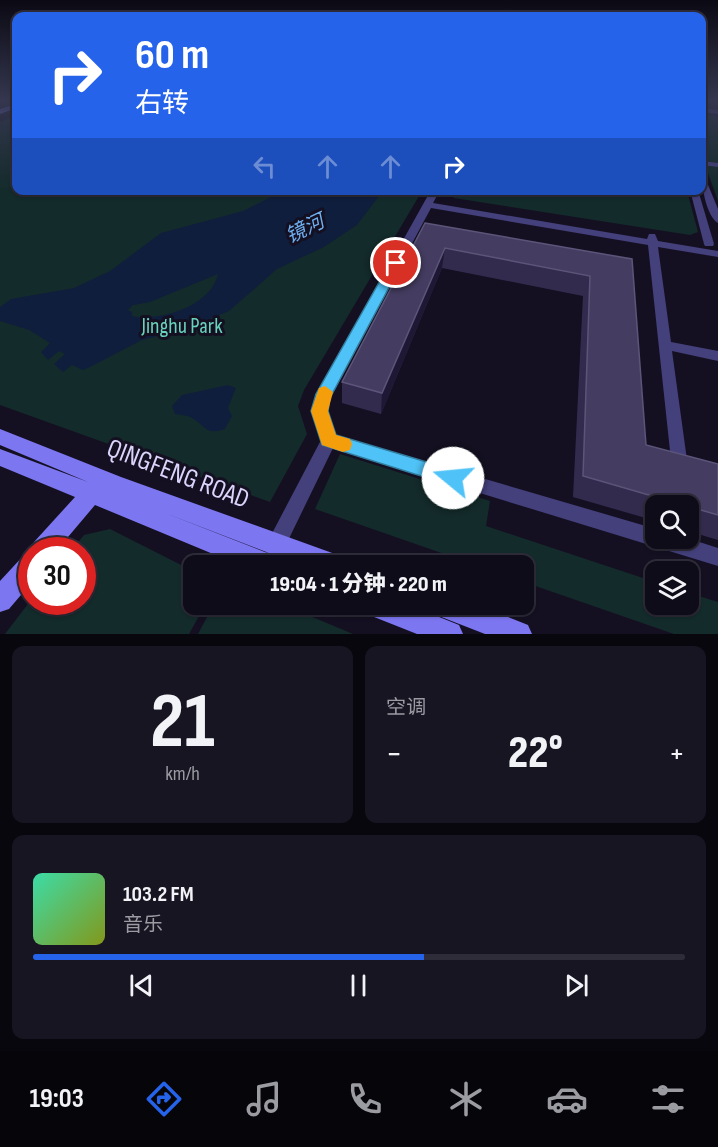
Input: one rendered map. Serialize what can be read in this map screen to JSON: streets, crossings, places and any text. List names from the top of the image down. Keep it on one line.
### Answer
{"streets":{"street":["QINGFENG ROAD"]},"water":["镜河"],"parks":["Jinghu Park"],"page":{"turn":["60 m","右转"],"limit":"30","trip":"19:04 · 1 分钟 · 220 m","tile":[["21","km/h"],"空调"],"heat":["−","22°","+"],"song":["103.2 FM","音乐"],"tabs":"19:03"}}
